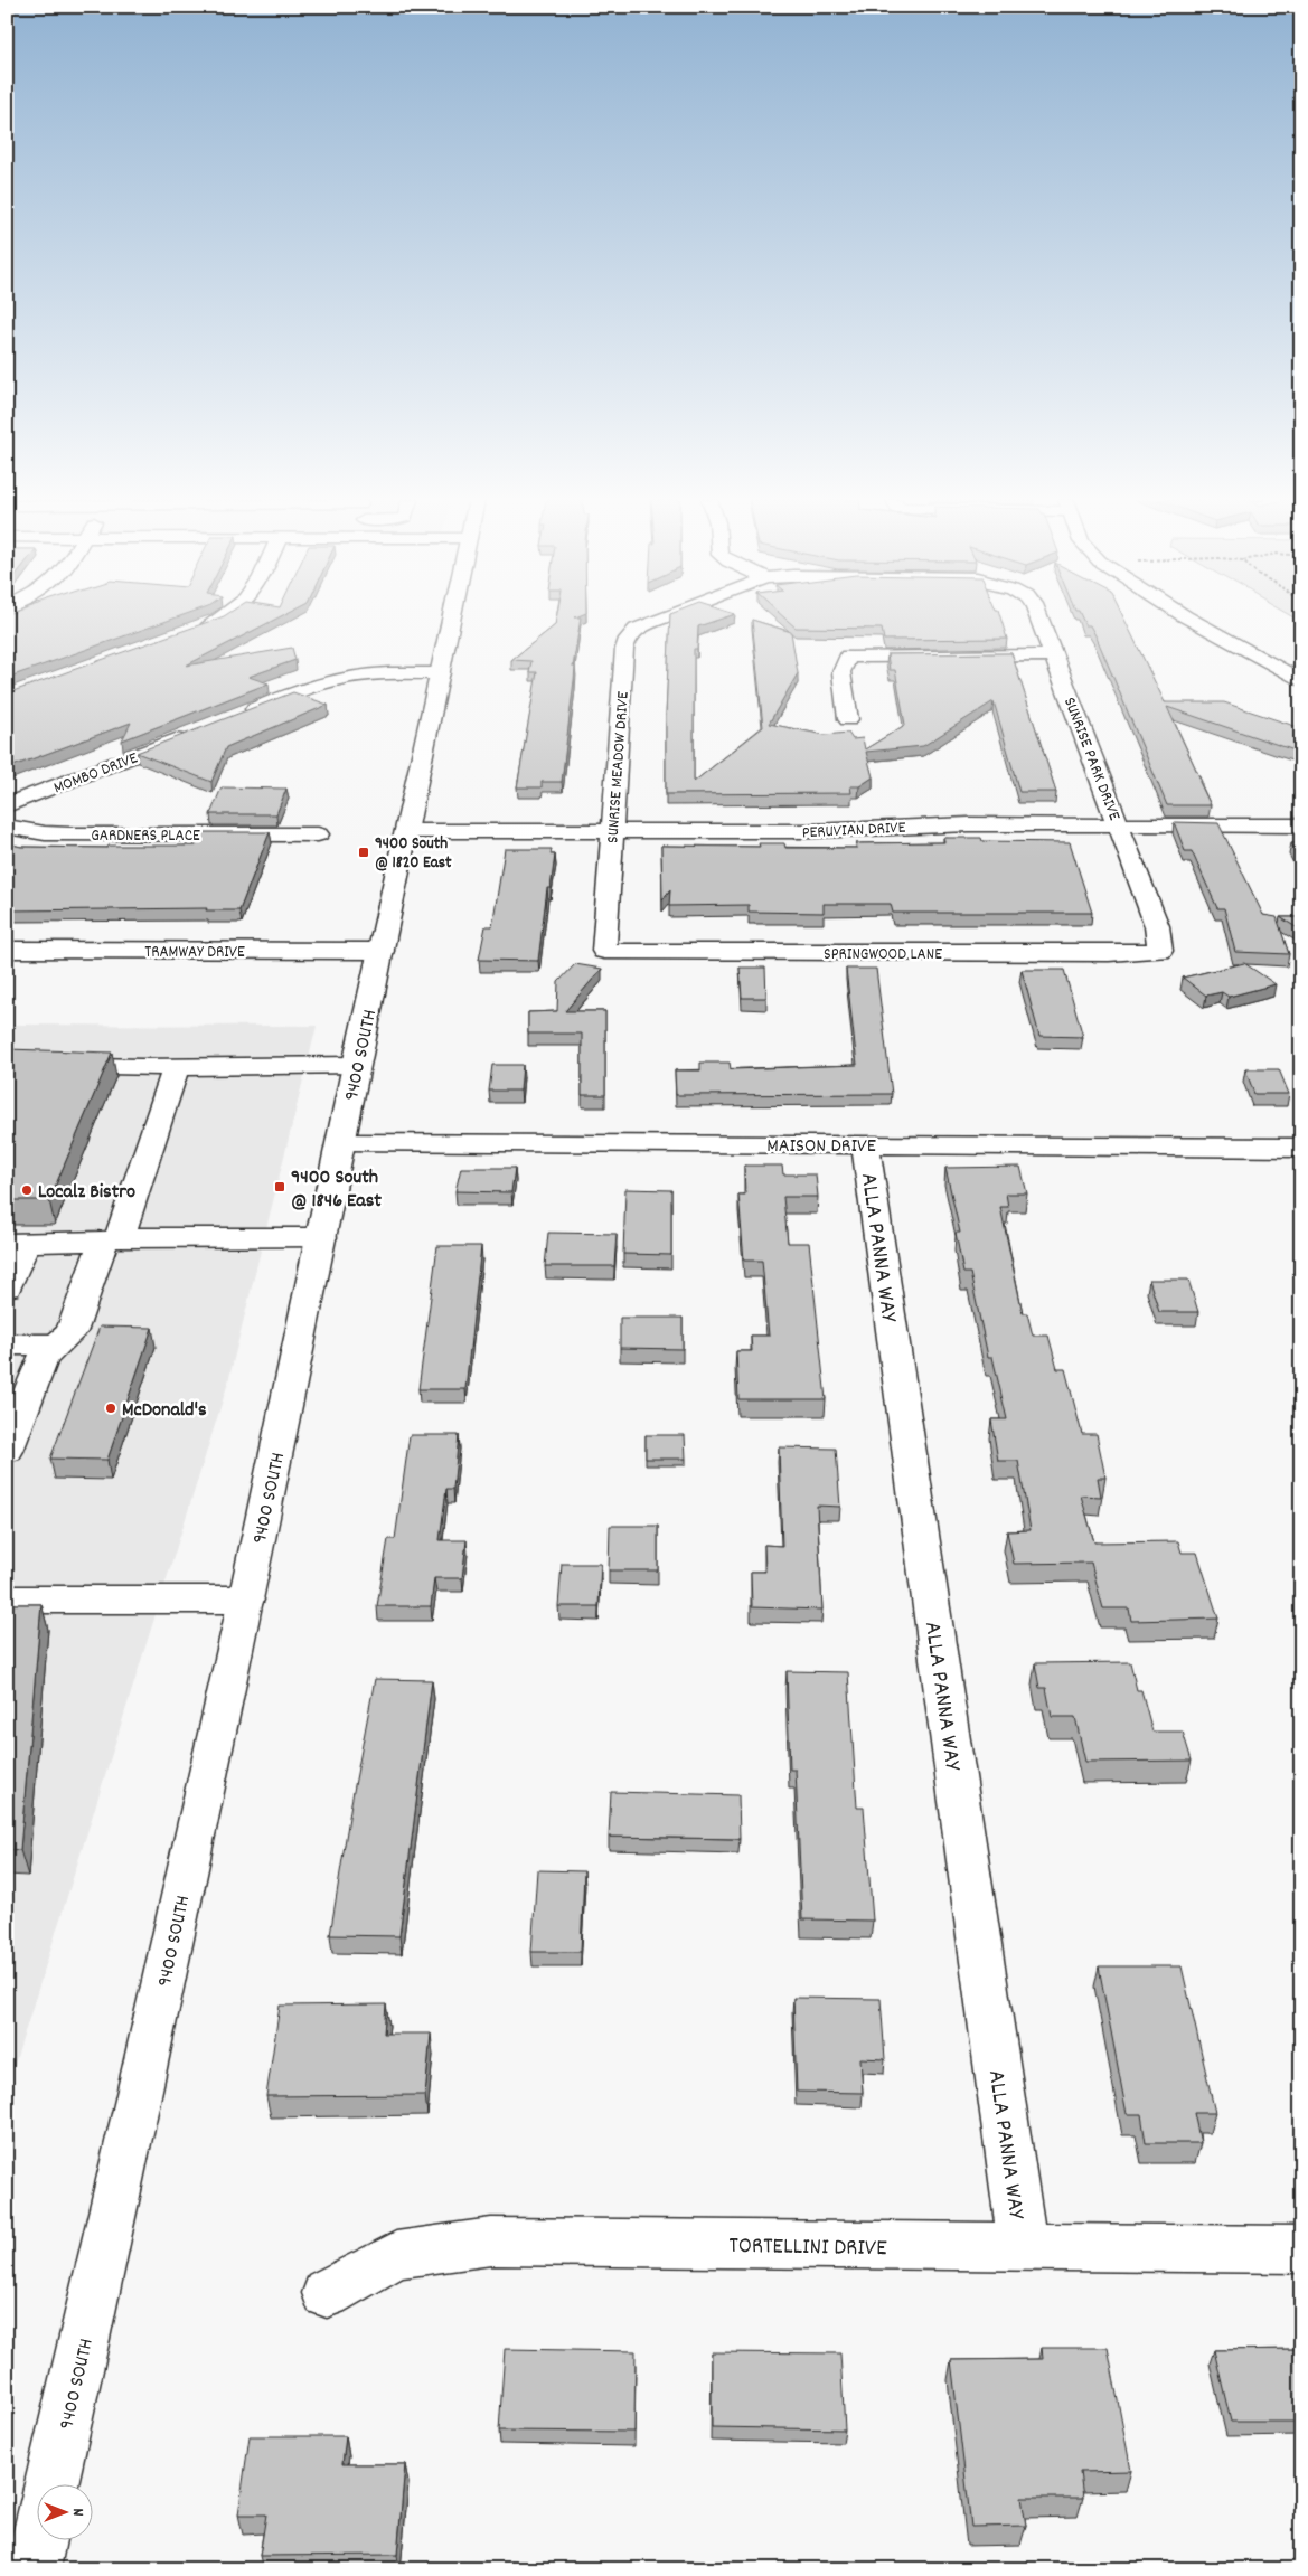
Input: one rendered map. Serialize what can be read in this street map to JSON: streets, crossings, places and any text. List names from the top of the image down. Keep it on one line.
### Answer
{"streets":{"street":["SUNRISE PARK DRIVE","SUNRISE MEADOW DRIVE","MOMBO DRIVE","PERUVIAN DRIVE","GARDNERS PLACE","TRAMWAY DRIVE","SPRINGWOOD LANE","9400 SOUTH","MAISON DRIVE","ALLA PANNA WAY","TORTELLINI DRIVE"]},"crossings":[["SUNRISE PARK DRIVE","PERUVIAN DRIVE"],["SUNRISE PARK DRIVE","SPRINGWOOD LANE"],["SUNRISE MEADOW DRIVE","PERUVIAN DRIVE"],["SUNRISE MEADOW DRIVE","SPRINGWOOD LANE"],["PERUVIAN DRIVE","9400 SOUTH"],["TRAMWAY DRIVE","9400 SOUTH"],["9400 SOUTH","MAISON DRIVE"],["MAISON DRIVE","ALLA PANNA WAY"],["ALLA PANNA WAY","TORTELLINI DRIVE"]],"places":{"transit":["9400 South @ 1820 East","9400 South @ 1846 East"],"other":["Localz Bistro","McDonald's"]},"north":"right"}
